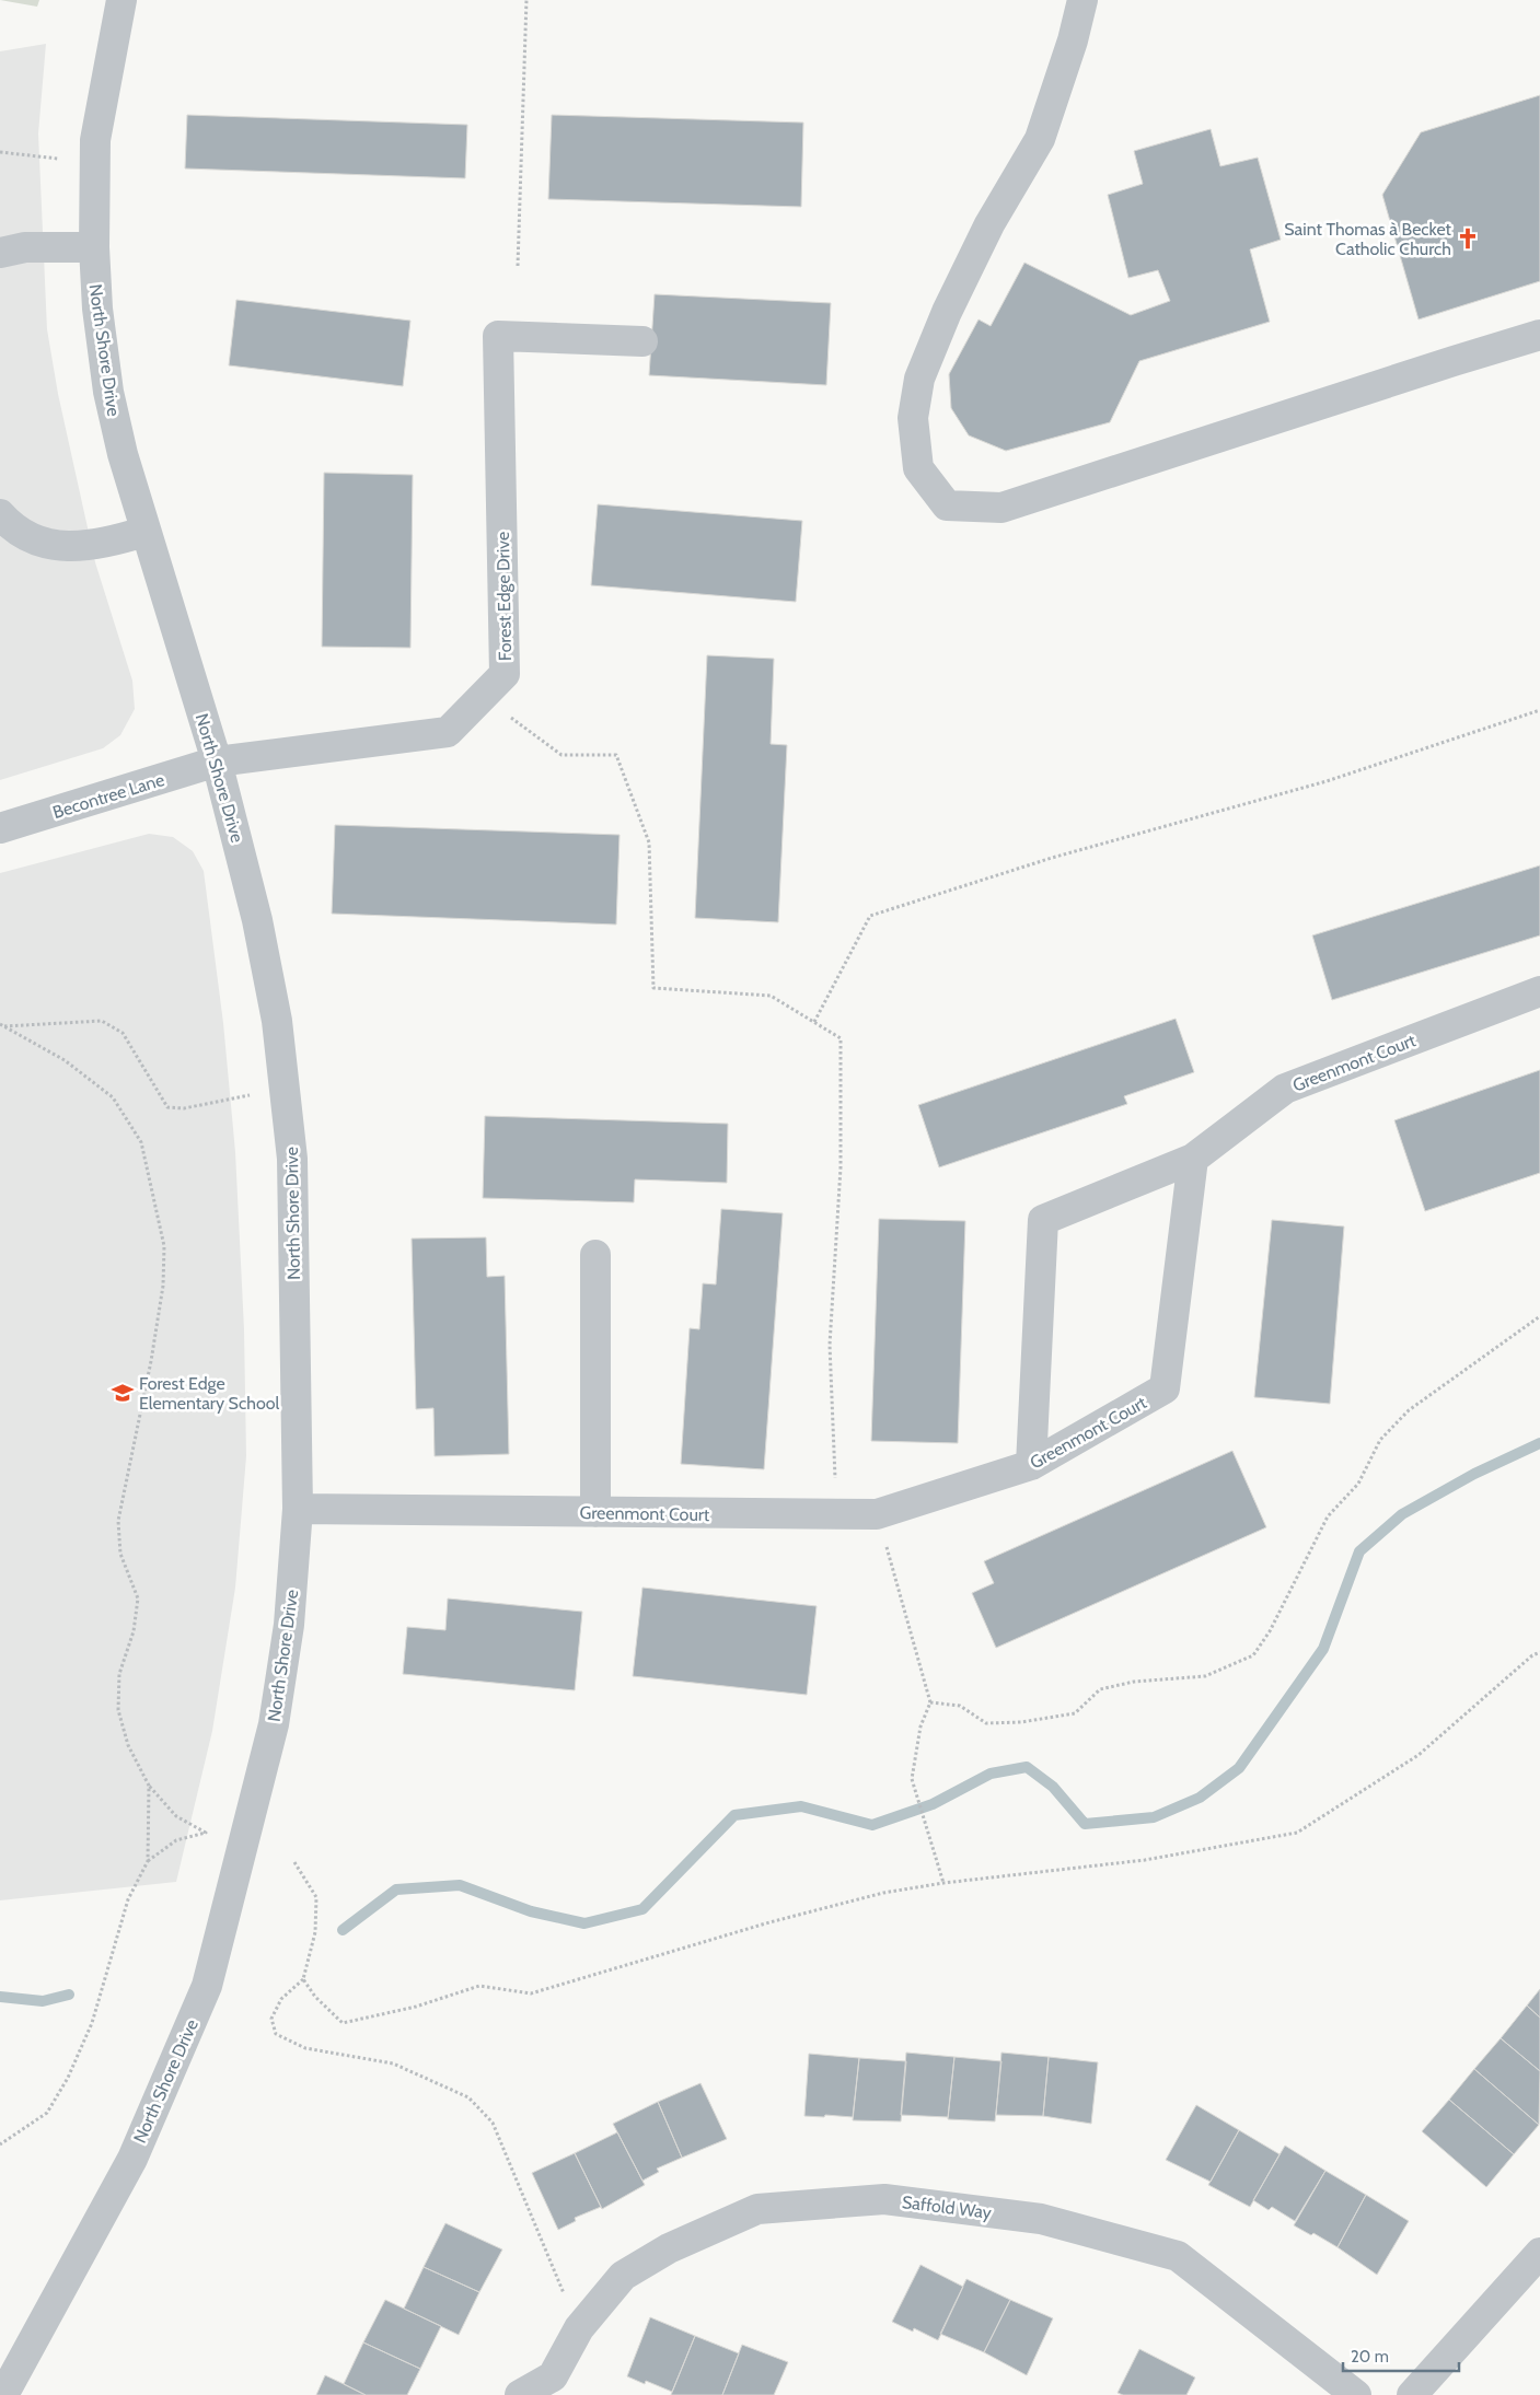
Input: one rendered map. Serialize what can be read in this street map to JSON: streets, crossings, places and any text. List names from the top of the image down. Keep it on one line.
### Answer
{"streets":{"street":["North Shore Drive","Forest Edge Drive","Becontree Lane","Greenmont Court","Saffold Way"]},"crossings":[["North Shore Drive","Forest Edge Drive"],["North Shore Drive","Becontree Lane"],["North Shore Drive","Greenmont Court"],["Forest Edge Drive","Becontree Lane"]],"places":{"church":["Saint Thomas à Becket Catholic Church"],"school or university":["Forest Edge Elementary School"]},"scale_bar":"20 m"}
